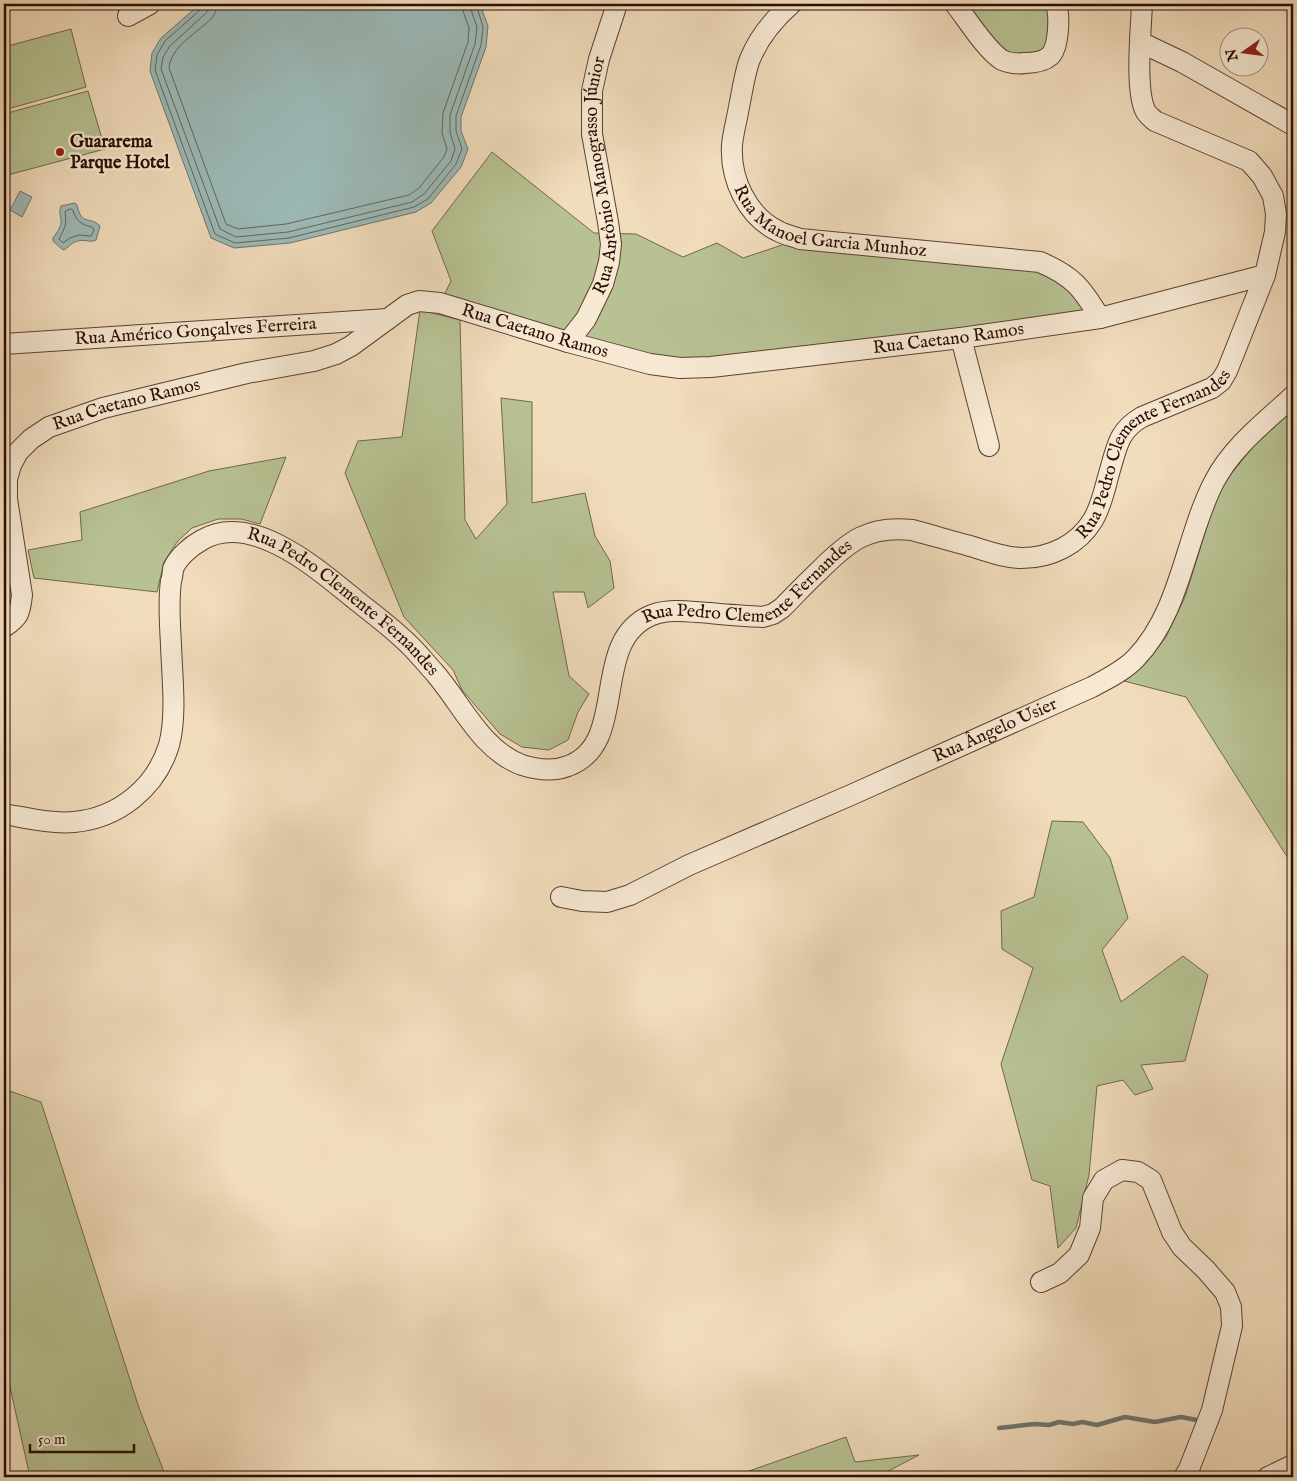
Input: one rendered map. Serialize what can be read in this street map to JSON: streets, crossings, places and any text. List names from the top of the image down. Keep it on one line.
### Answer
{"streets":{"street":["Rua Antônio Manograsso Júnior","Rua Manoel Garcia Munhoz","Rua Américo Gonçalves Ferreira","Rua Caetano Ramos","Rua Pedro Clemente Fernandes","Rua Ângelo Usier"]},"crossings":[["Rua Antônio Manograsso Júnior","Rua Caetano Ramos"],["Rua Manoel Garcia Munhoz","Rua Caetano Ramos"],["Rua Américo Gonçalves Ferreira","Rua Caetano Ramos"],["Rua Caetano Ramos","Rua Pedro Clemente Fernandes"]],"places":["Guararema Parque Hotel"],"scale_bar":"50 m","north":"left"}
